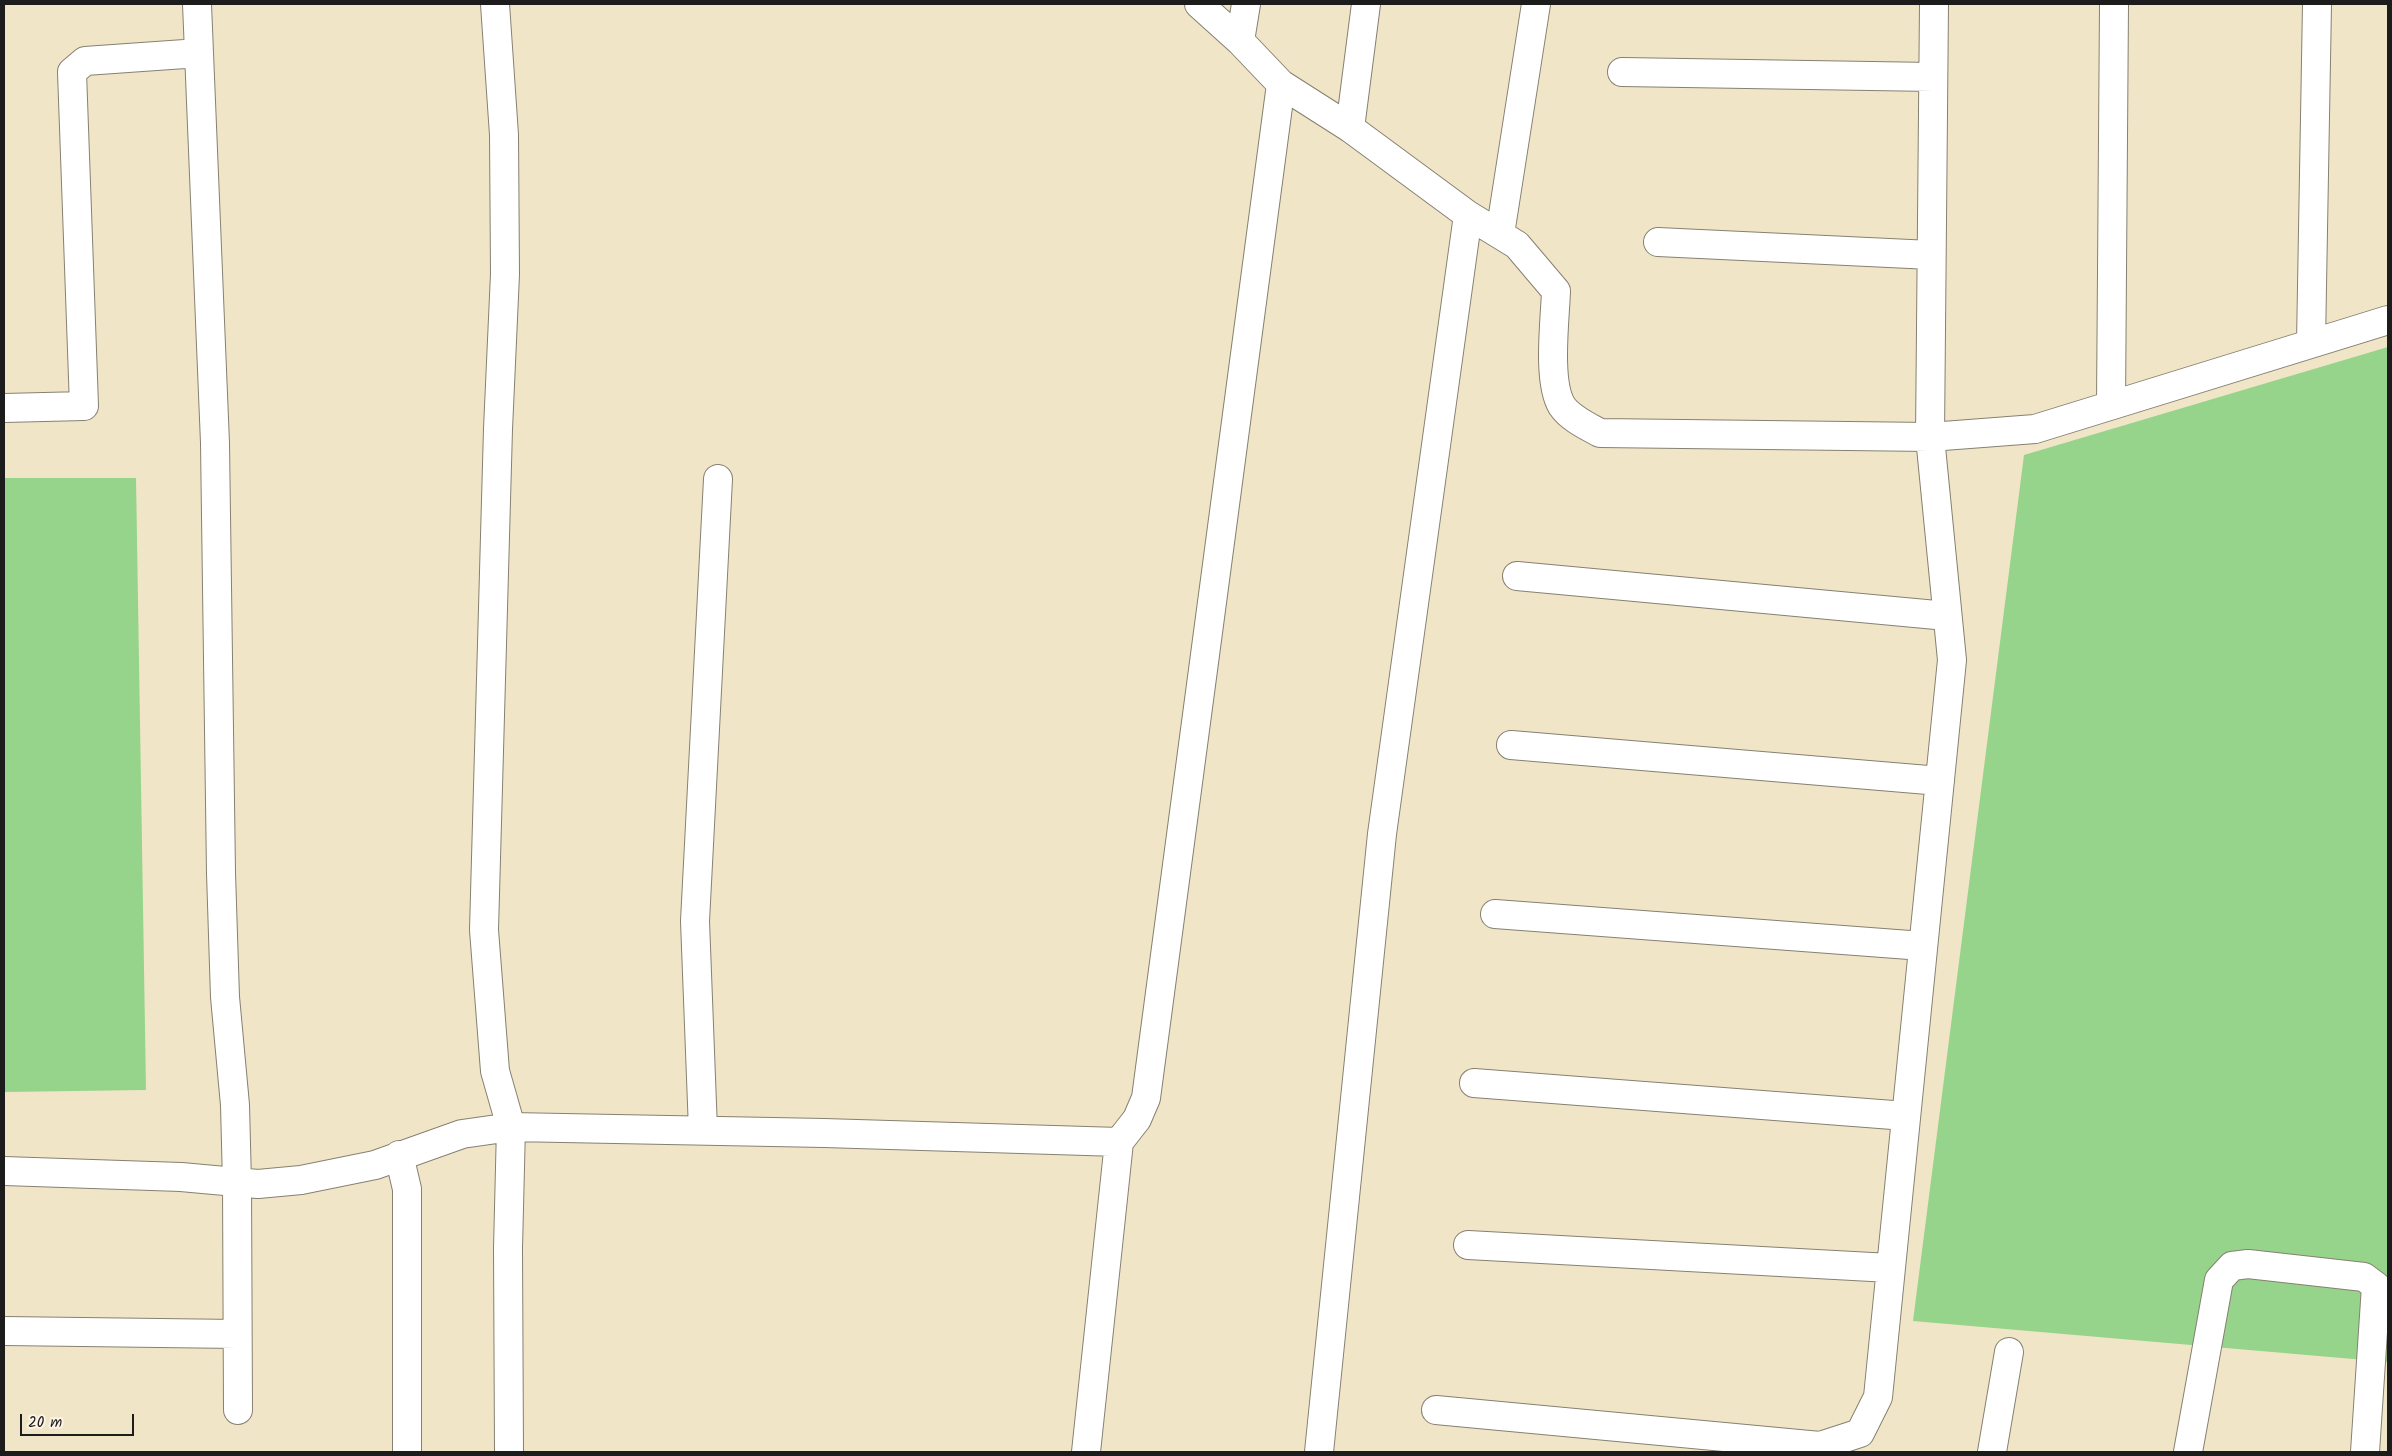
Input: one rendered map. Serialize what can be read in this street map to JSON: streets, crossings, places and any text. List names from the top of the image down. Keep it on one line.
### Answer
{"scale_bar":"20 m"}
